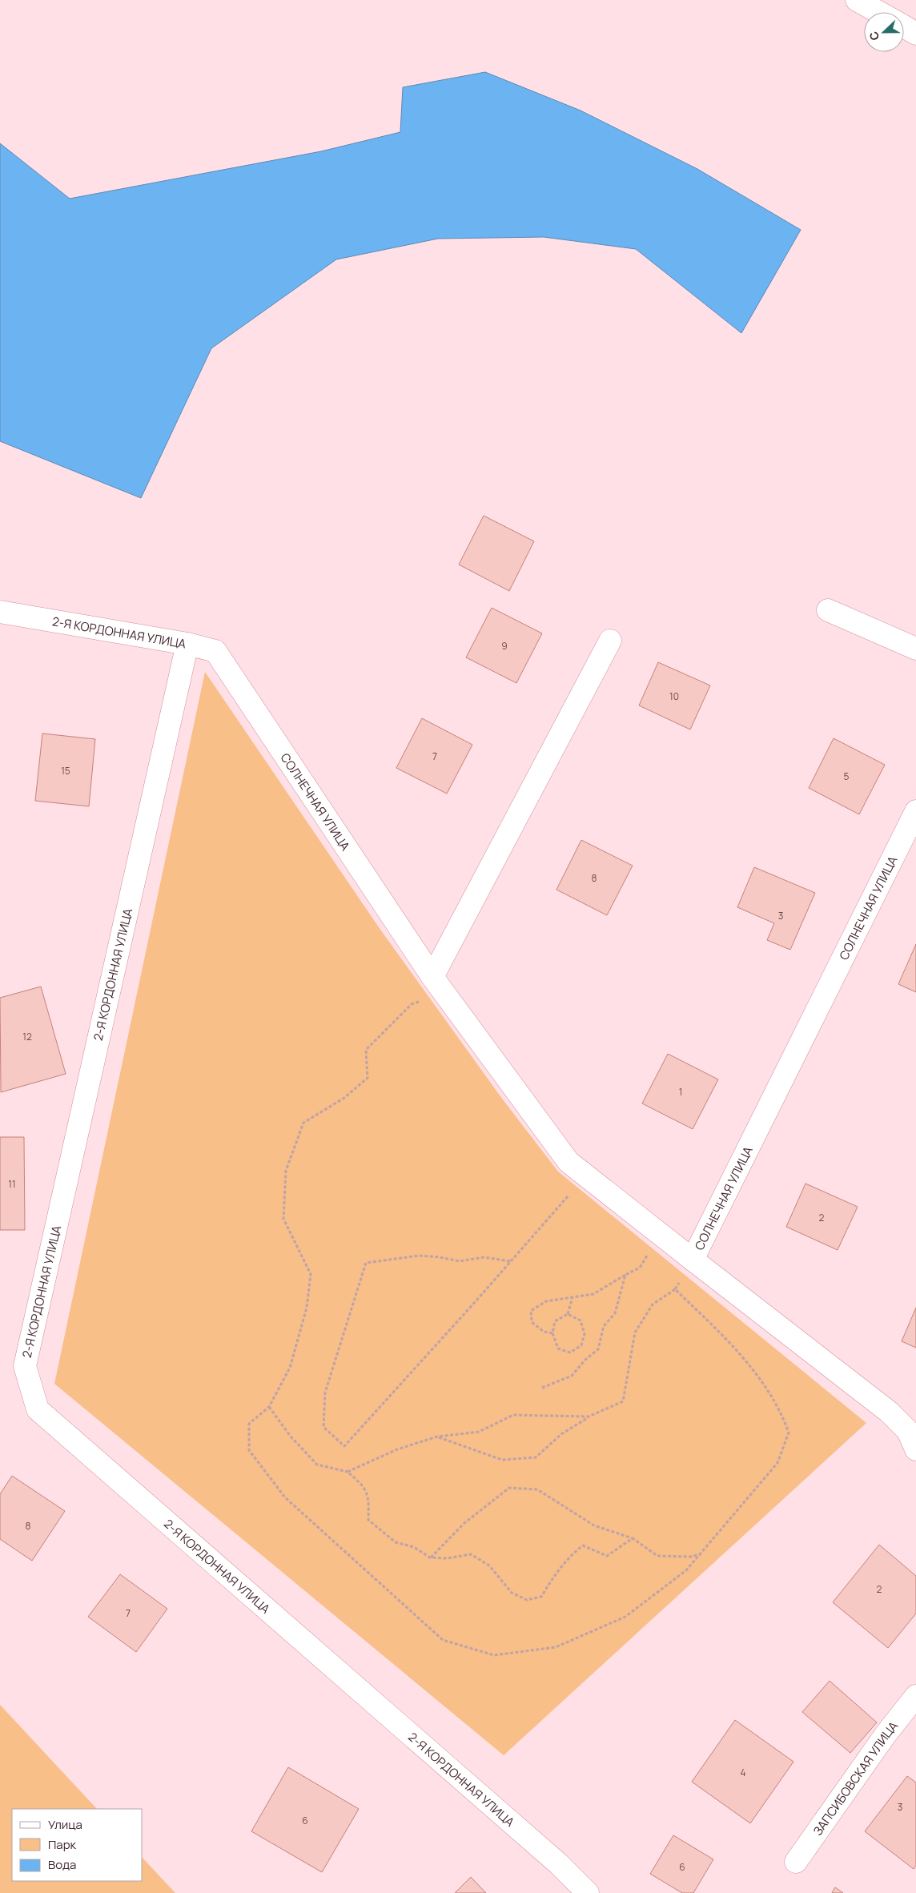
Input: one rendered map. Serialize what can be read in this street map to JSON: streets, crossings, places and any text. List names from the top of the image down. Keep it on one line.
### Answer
{"streets":{"street":["2-Я КОРДОННАЯ УЛИЦА","СОЛНЕЧНАЯ УЛИЦА","ЗАПСИБОВСКАЯ УЛИЦА"]},"crossings":[["2-Я КОРДОННАЯ УЛИЦА","СОЛНЕЧНАЯ УЛИЦА"]],"house_numbers":["9","10","7","15","5","8","3","12","1","11","2","8","2","7","4","3","6","6"],"legend":["Улица","Парк","Вода"],"north":"left"}
